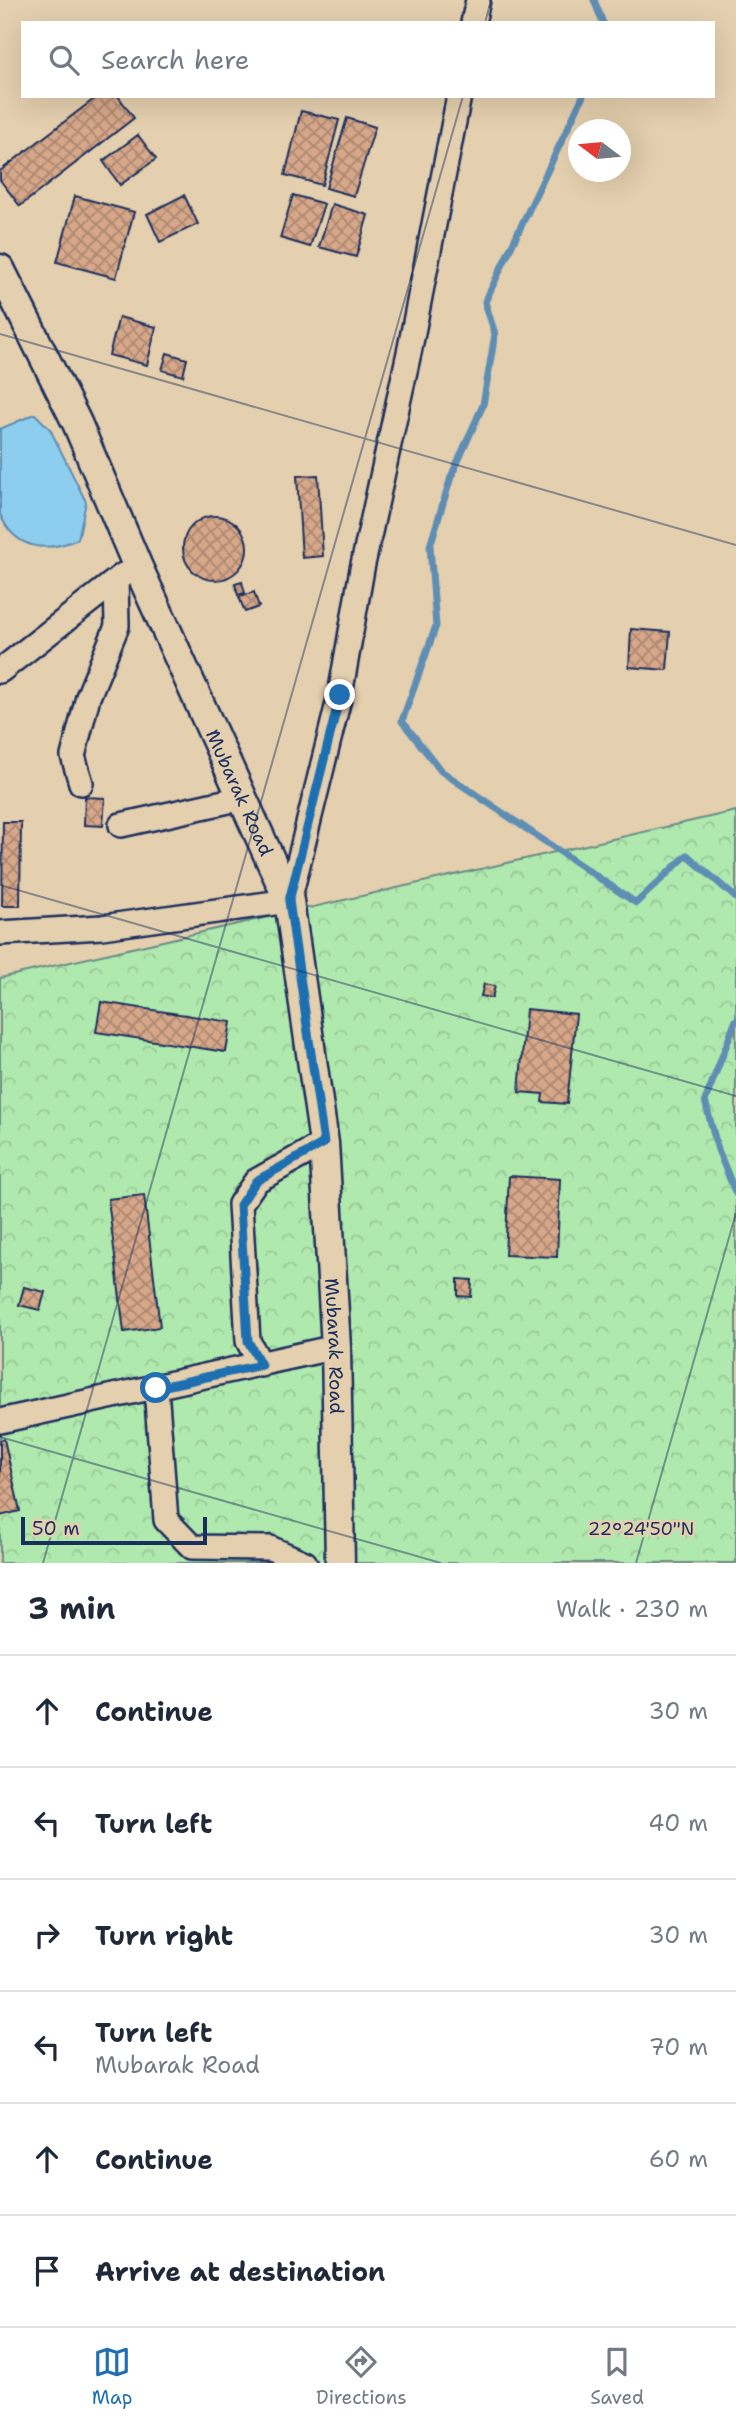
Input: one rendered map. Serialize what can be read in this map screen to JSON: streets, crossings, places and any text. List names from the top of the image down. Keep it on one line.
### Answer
{"streets":{"street":["Mubarak Road"]},"scale_bar":"50 m","north":"left","page":{"search":"Search here","scale":"50 m","heading":["3 min","Walk · 230 m"],"list":[["Continue","30 m"],["Turn left","40 m"],["Turn right","30 m"],["Turn left","Mubarak Road","70 m"],["Continue","60 m"],"Arrive at destination"],"nav":["Map","Directions","Saved"]},"coordinates":["22°24'50\"N"]}
